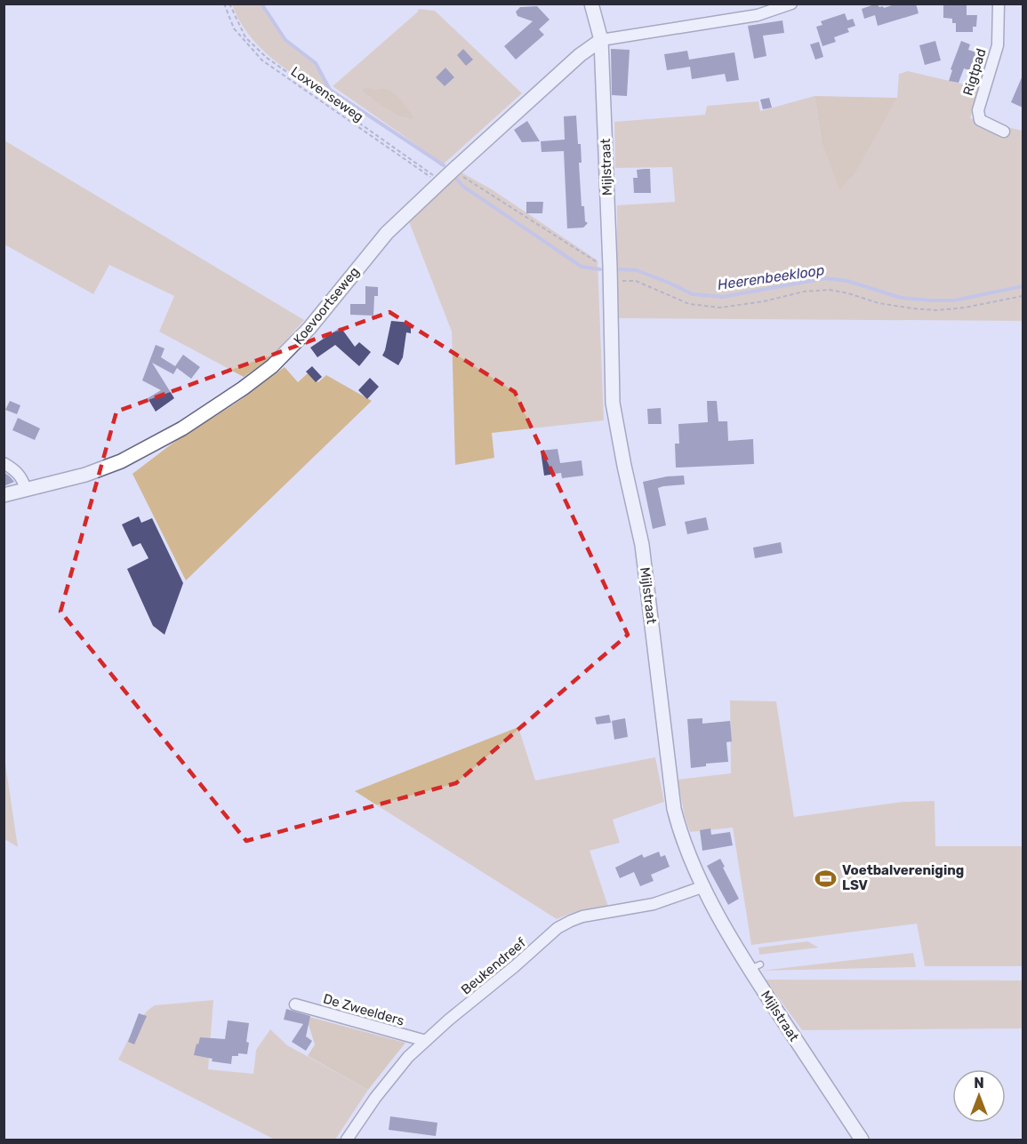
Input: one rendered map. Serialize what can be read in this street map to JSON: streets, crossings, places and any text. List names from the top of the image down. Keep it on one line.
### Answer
{"streets":{"street":["Rigtpad","Mijlstraat","Koevoortseweg","Beukendreef","De Zweelders"],"path":["Loxvenseweg"]},"crossings":[["Loxvenseweg","Koevoortseweg"],["Mijlstraat","Koevoortseweg"],["Mijlstraat","Beukendreef"],["Beukendreef","De Zweelders"]],"water":["Heerenbeekloop"],"places":{"sports":["Voetbalvereniging LSV"]},"north":"top"}
